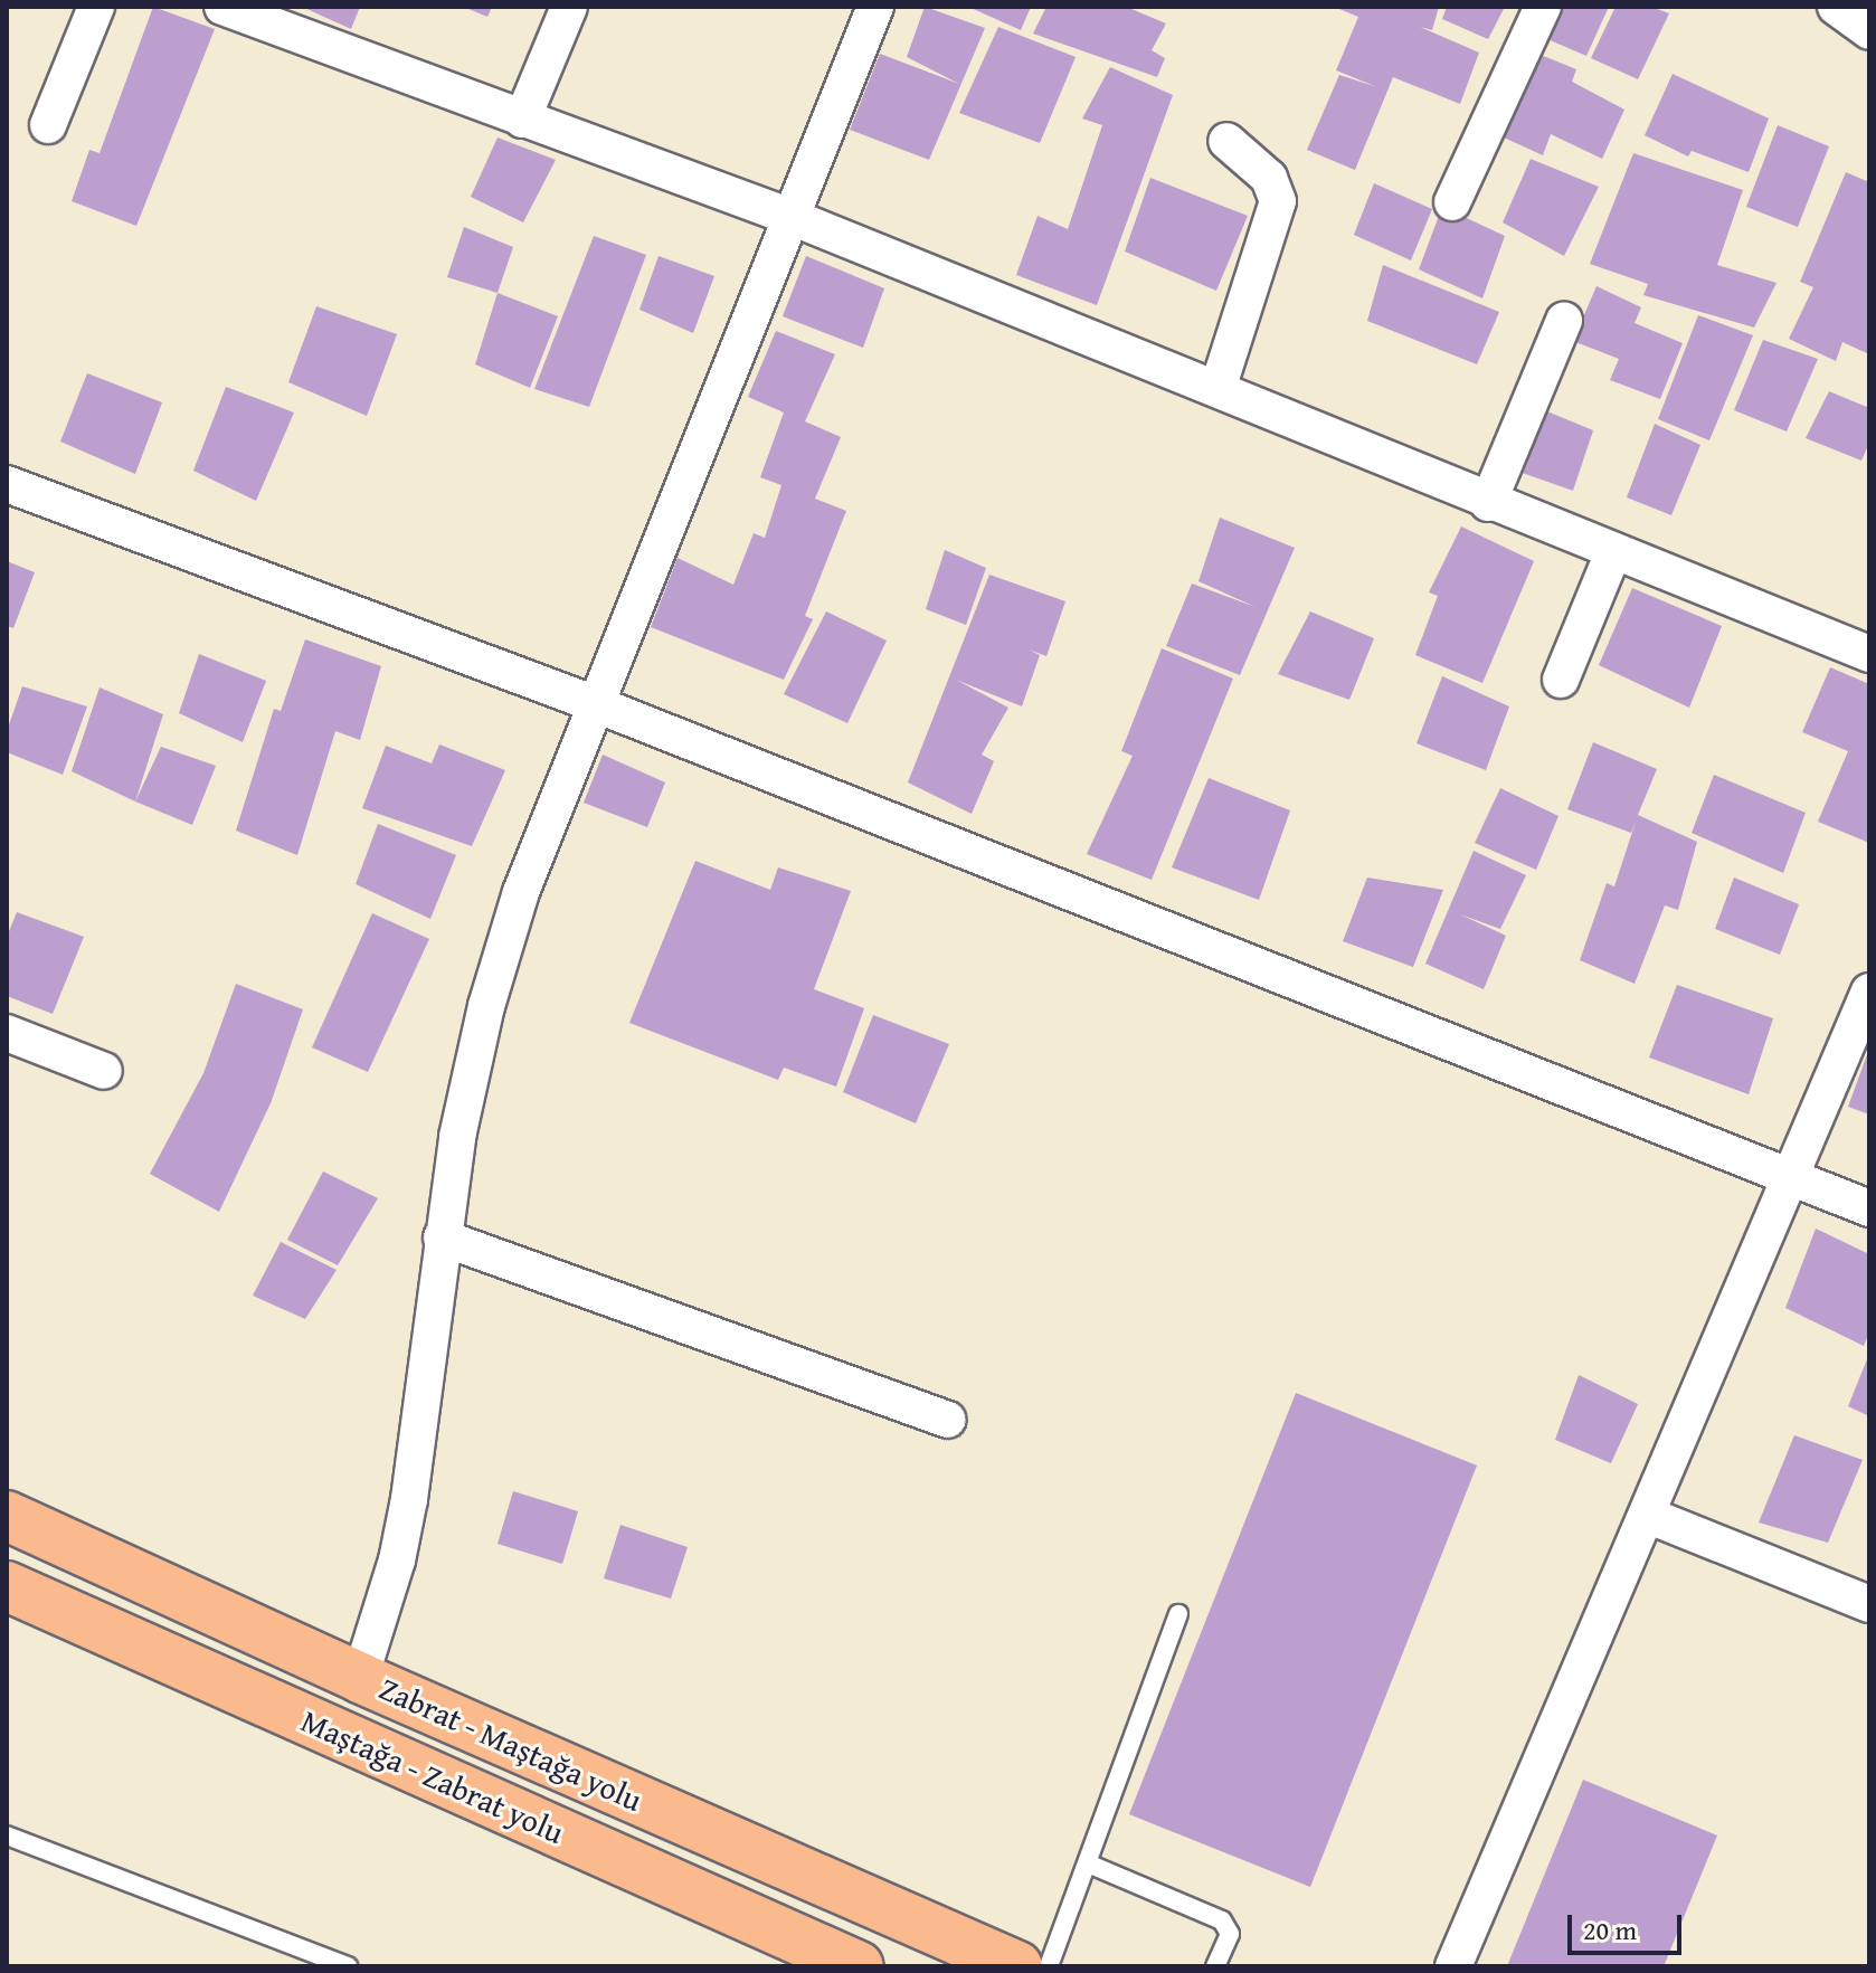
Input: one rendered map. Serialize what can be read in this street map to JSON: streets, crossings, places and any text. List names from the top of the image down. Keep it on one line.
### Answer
{"streets":{"main road":["Zabrat - Maştağa yolu","Maştağa - Zabrat yolu"]},"scale_bar":"20 m"}
